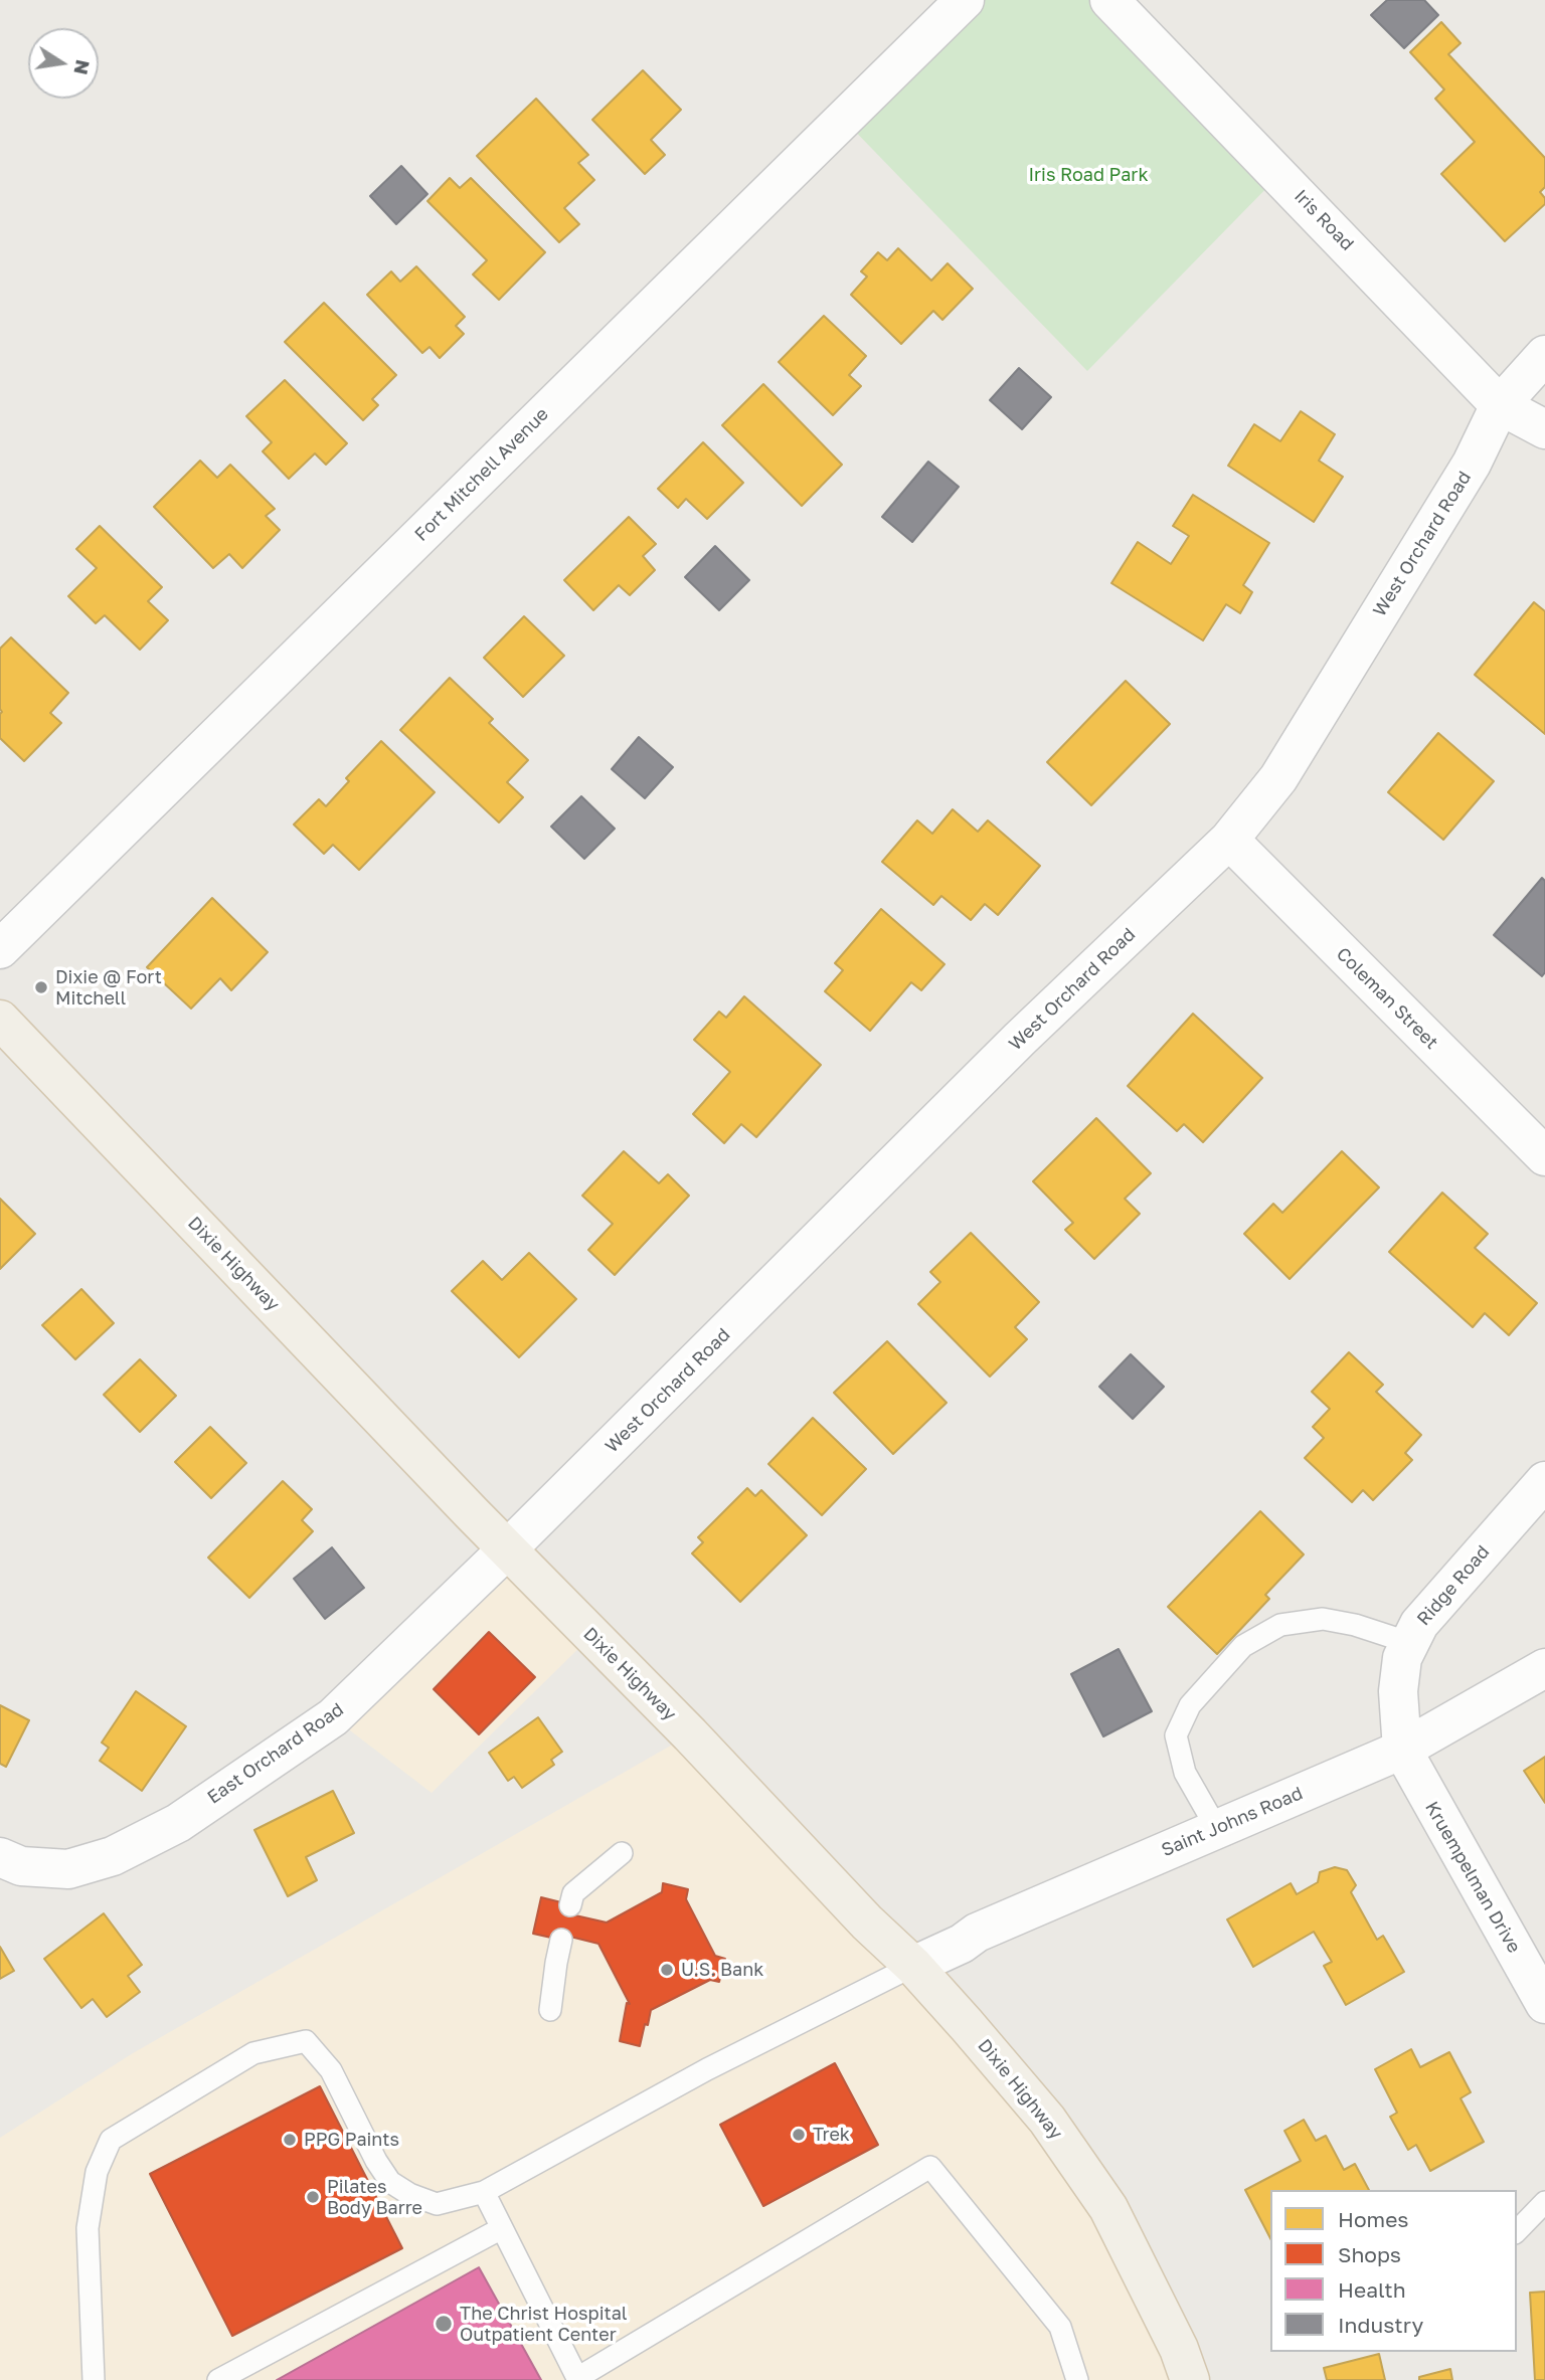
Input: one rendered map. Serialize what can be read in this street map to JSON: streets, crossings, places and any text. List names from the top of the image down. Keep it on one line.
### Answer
{"streets":{"main road":["Dixie Highway"],"street":["Iris Road","Fort Mitchell Avenue","West Orchard Road","Coleman Street","Ridge Road","East Orchard Road","Saint Johns Road","Kruempelman Drive"]},"crossings":[["Iris Road","West Orchard Road"],["West Orchard Road","Coleman Street"],["West Orchard Road","Dixie Highway"],["West Orchard Road","East Orchard Road"],["Dixie Highway","East Orchard Road"],["Dixie Highway","Saint Johns Road"],["Ridge Road","Saint Johns Road"],["Ridge Road","Kruempelman Drive"],["Saint Johns Road","Kruempelman Drive"]],"parks":["Iris Road Park"],"places":["Dixie @ Fort Mitchell","U.S. Bank","Trek","PPG Paints","Pilates Body Barre","The Christ Hospital Outpatient Center"],"legend":["Homes","Shops","Health","Industry"],"north":"right"}
